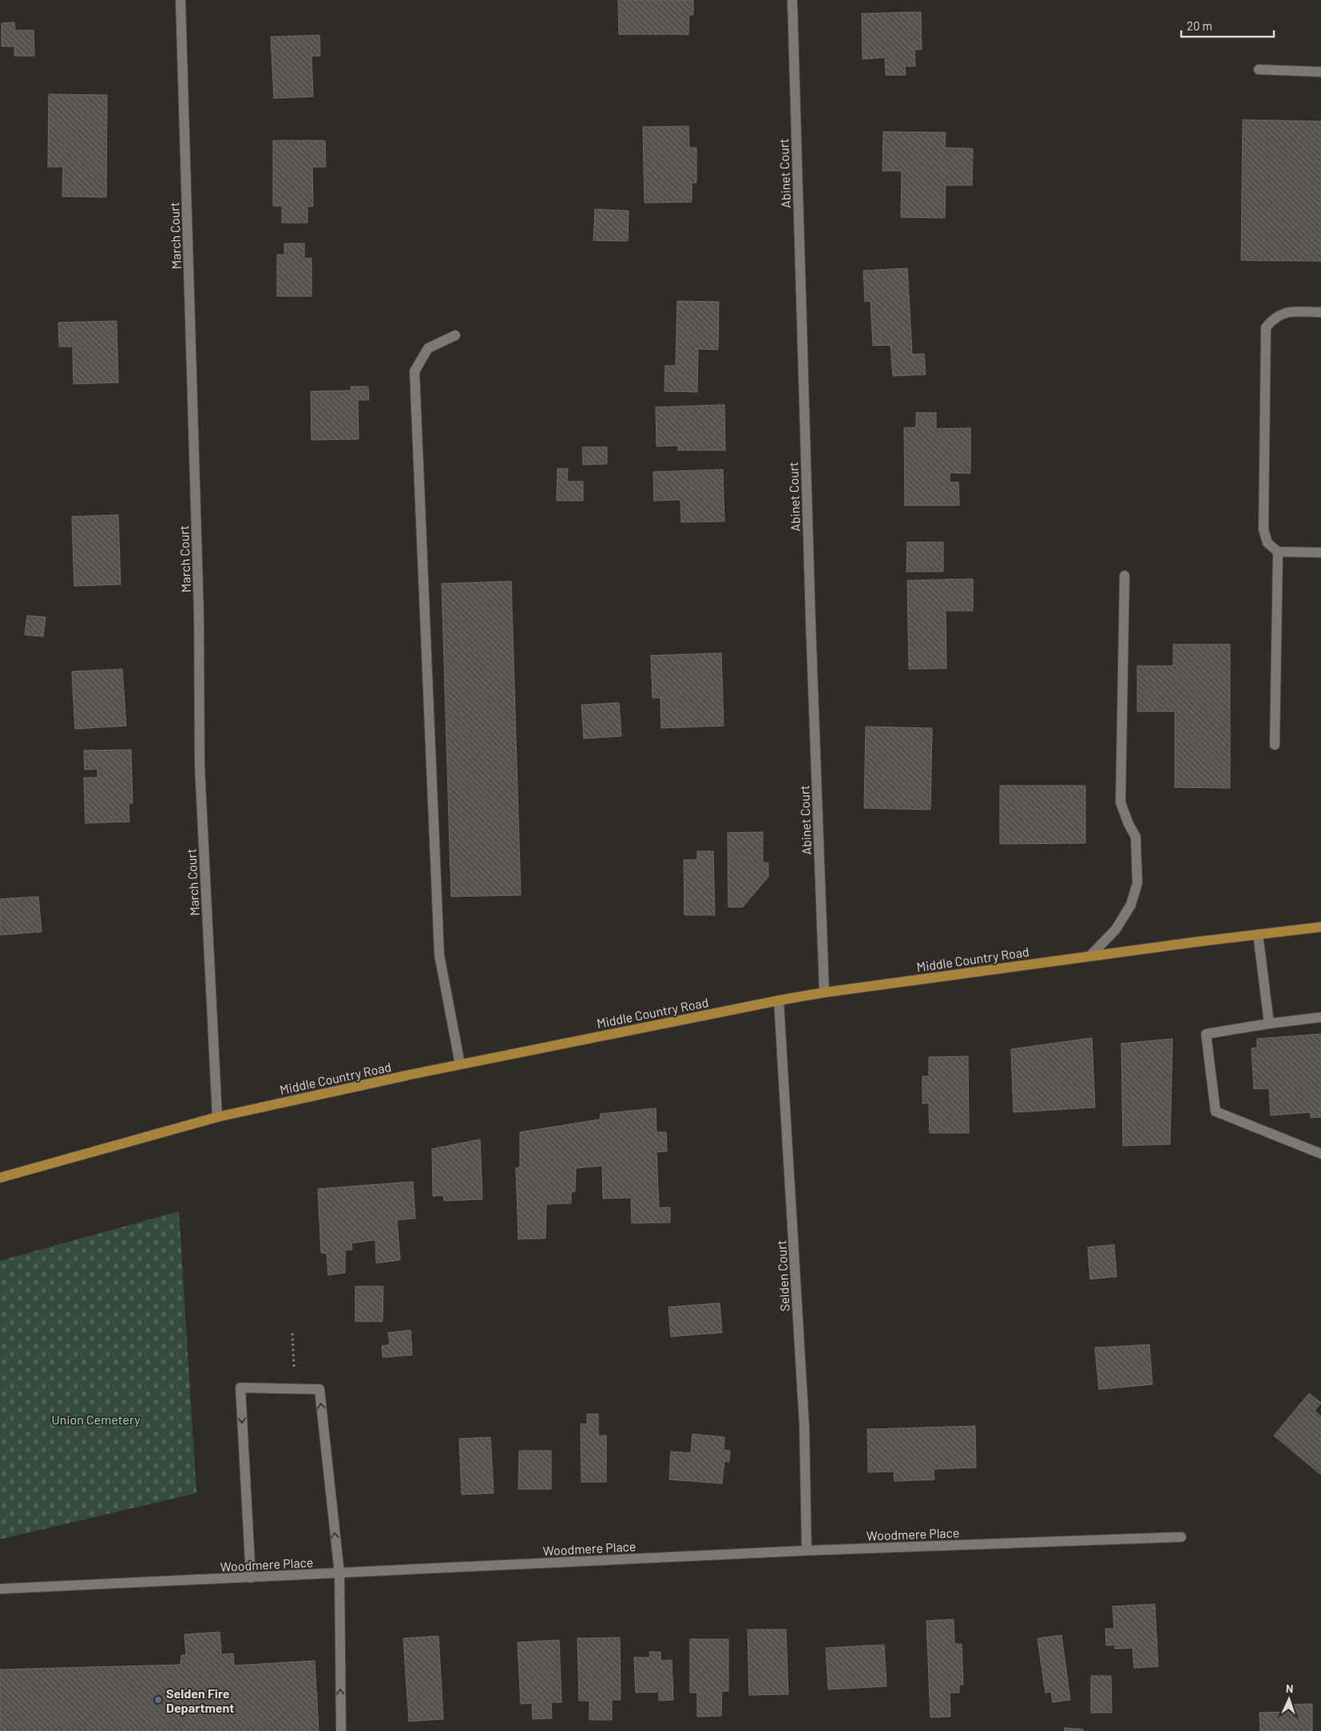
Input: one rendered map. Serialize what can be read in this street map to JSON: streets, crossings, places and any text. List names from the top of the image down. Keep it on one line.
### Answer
{"streets":{"main road":["Middle Country Road"],"street":["Abinet Court","March Court","Selden Court","Woodmere Place"]},"crossings":[["Abinet Court","Middle Country Road"],["March Court","Middle Country Road"],["Middle Country Road","Selden Court"],["Selden Court","Woodmere Place"]],"parks":["Union Cemetery"],"places":["Selden Fire Department"],"scale_bar":"20 m","north":"top"}
